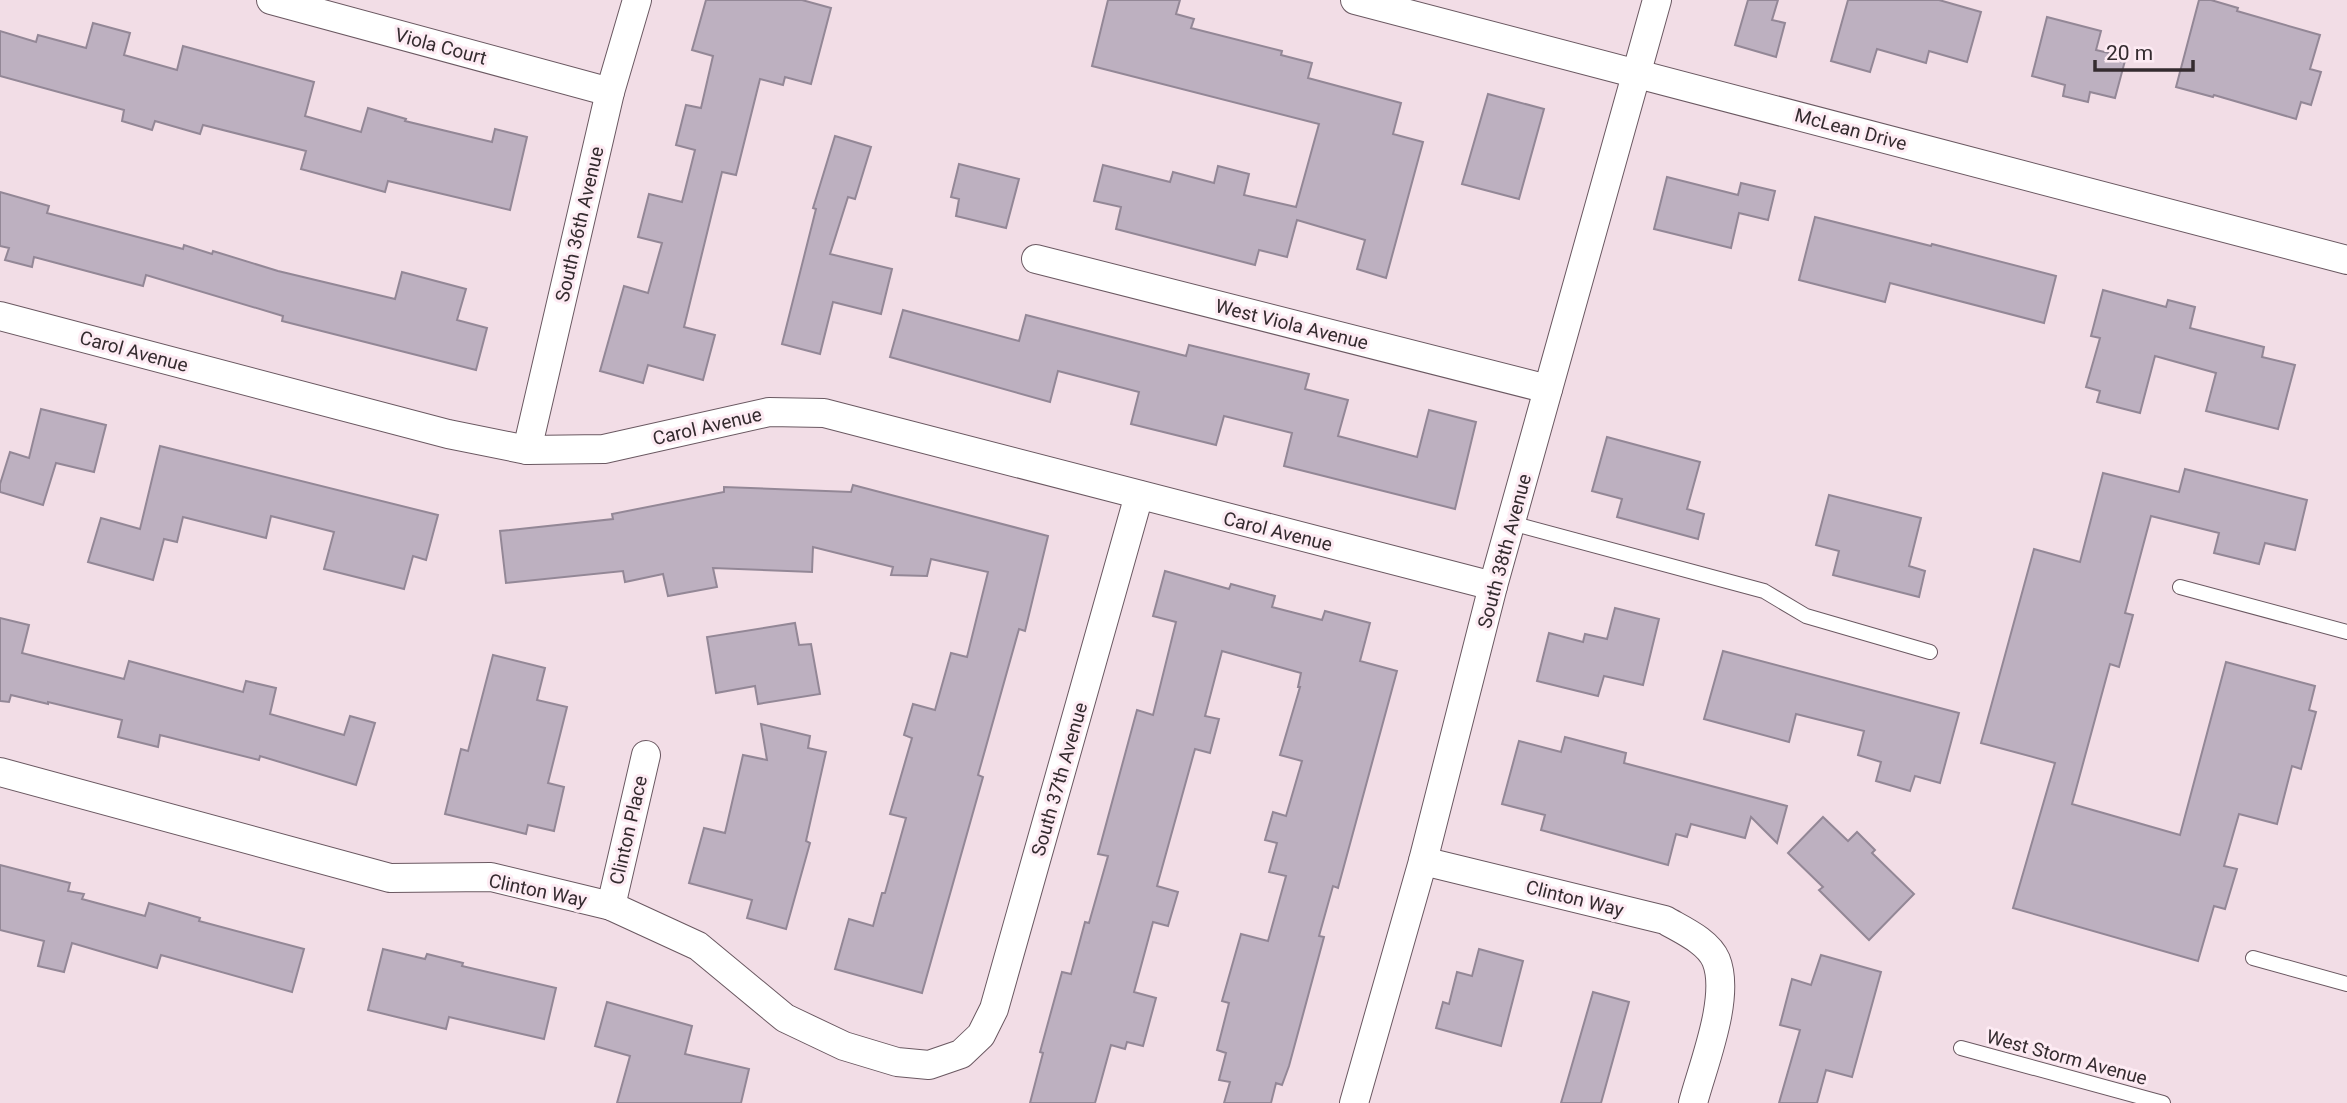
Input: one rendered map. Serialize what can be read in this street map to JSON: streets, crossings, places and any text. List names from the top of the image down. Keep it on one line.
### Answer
{"streets":{"street":["Viola Court","McLean Drive","South 36th Avenue","West Viola Avenue","Carol Avenue","South 38th Avenue","South 37th Avenue","Clinton Place","Clinton Way"],"lane":["West Storm Avenue"]},"crossings":[["Viola Court","South 36th Avenue"],["McLean Drive","South 38th Avenue"],["South 36th Avenue","Carol Avenue"],["West Viola Avenue","South 38th Avenue"],["Carol Avenue","South 38th Avenue"],["Carol Avenue","South 37th Avenue"],["South 38th Avenue","Clinton Way"],["South 37th Avenue","Clinton Way"],["Clinton Place","Clinton Way"]],"scale_bar":"20 m"}
